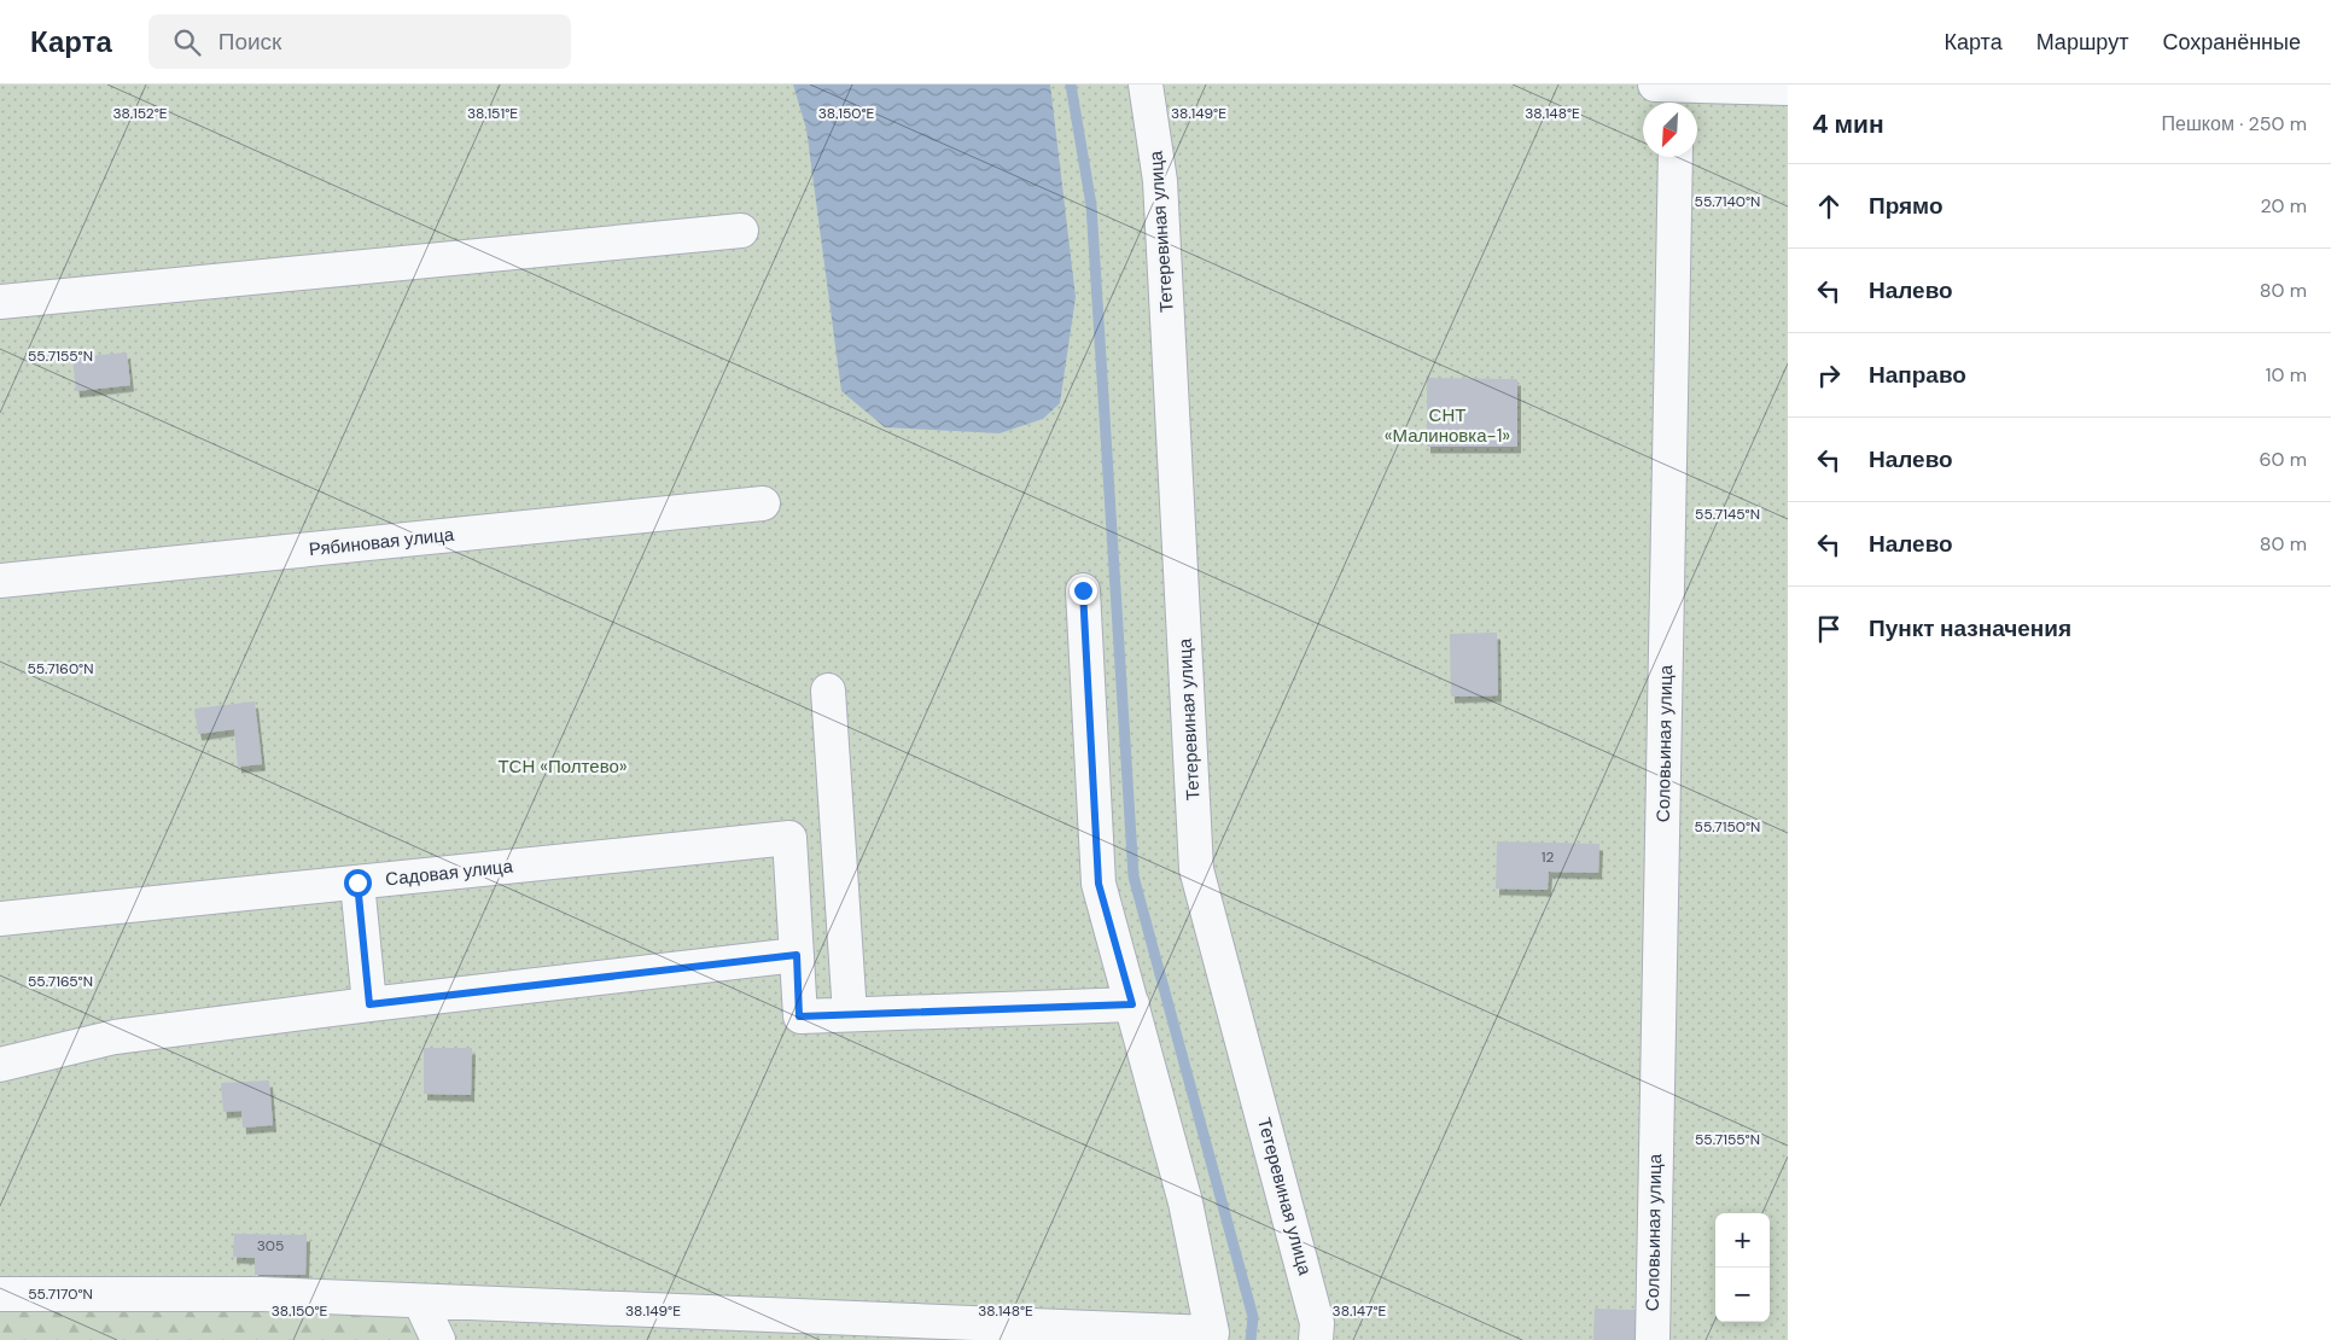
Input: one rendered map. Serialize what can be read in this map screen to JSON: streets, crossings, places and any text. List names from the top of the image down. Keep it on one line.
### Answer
{"streets":{"street":["Тетеревиная улица","Рябиновая улица","Соловьиная улица","Садовая улица"]},"parks":["СНТ «Малиновка-1»","ТСН «Полтево»"],"house_numbers":["12","305"],"north":"bottom left","page":{"header":"Карта","search":"Поиск","nav":["Карта","Маршрут","Сохранённые"],"heading":["4 мин","Пешком · 250 m"],"list":[["Прямо","20 m"],["Налево","80 m"],["Направо","10 m"],["Налево","60 m"],["Налево","80 m"],"Пункт назначения"],"map_buttons":["+","−"]},"coordinates":["38.152°E","38.150°E","38.149°E","38.148°E","38.151°E","55.7140°N","55.7155°N","55.7145°N","55.7160°N","55.7150°N","55.7165°N","55.7170°N","38.147°E"]}
